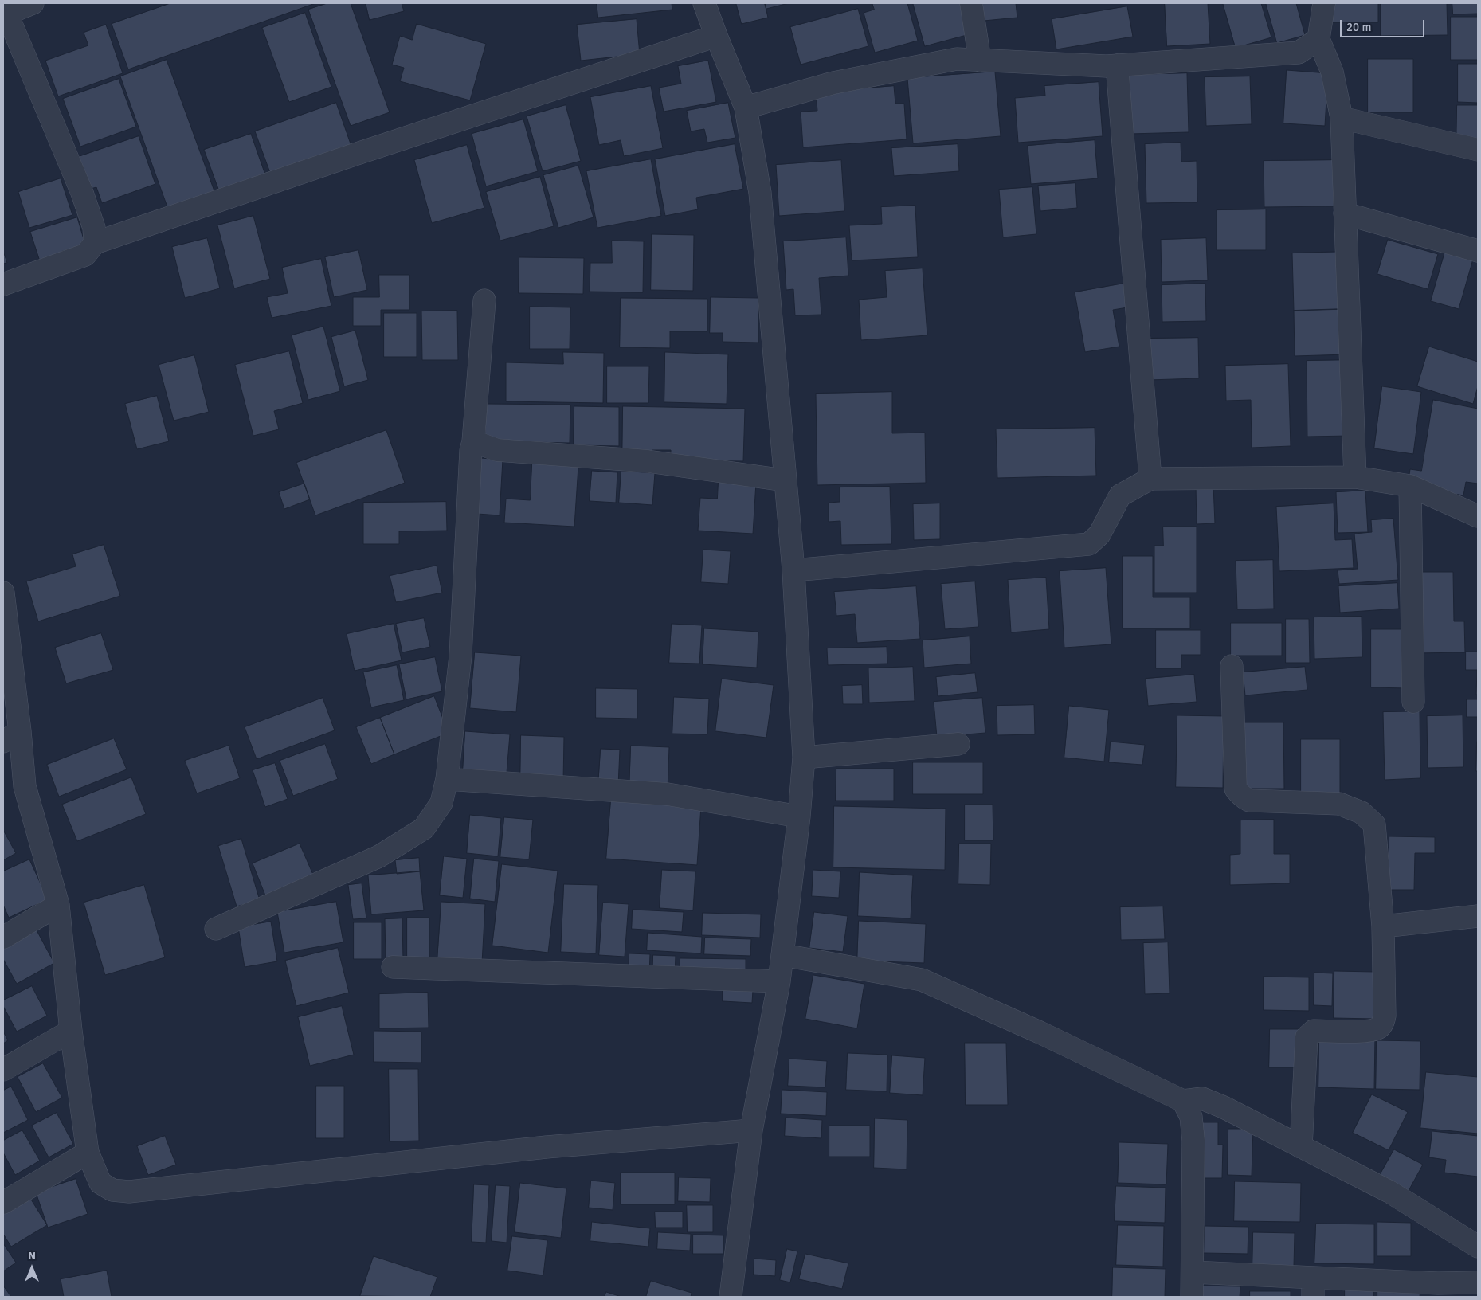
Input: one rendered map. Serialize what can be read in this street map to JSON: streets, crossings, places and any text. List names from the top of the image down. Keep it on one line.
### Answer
{"scale_bar":"20 m","north":"top"}
